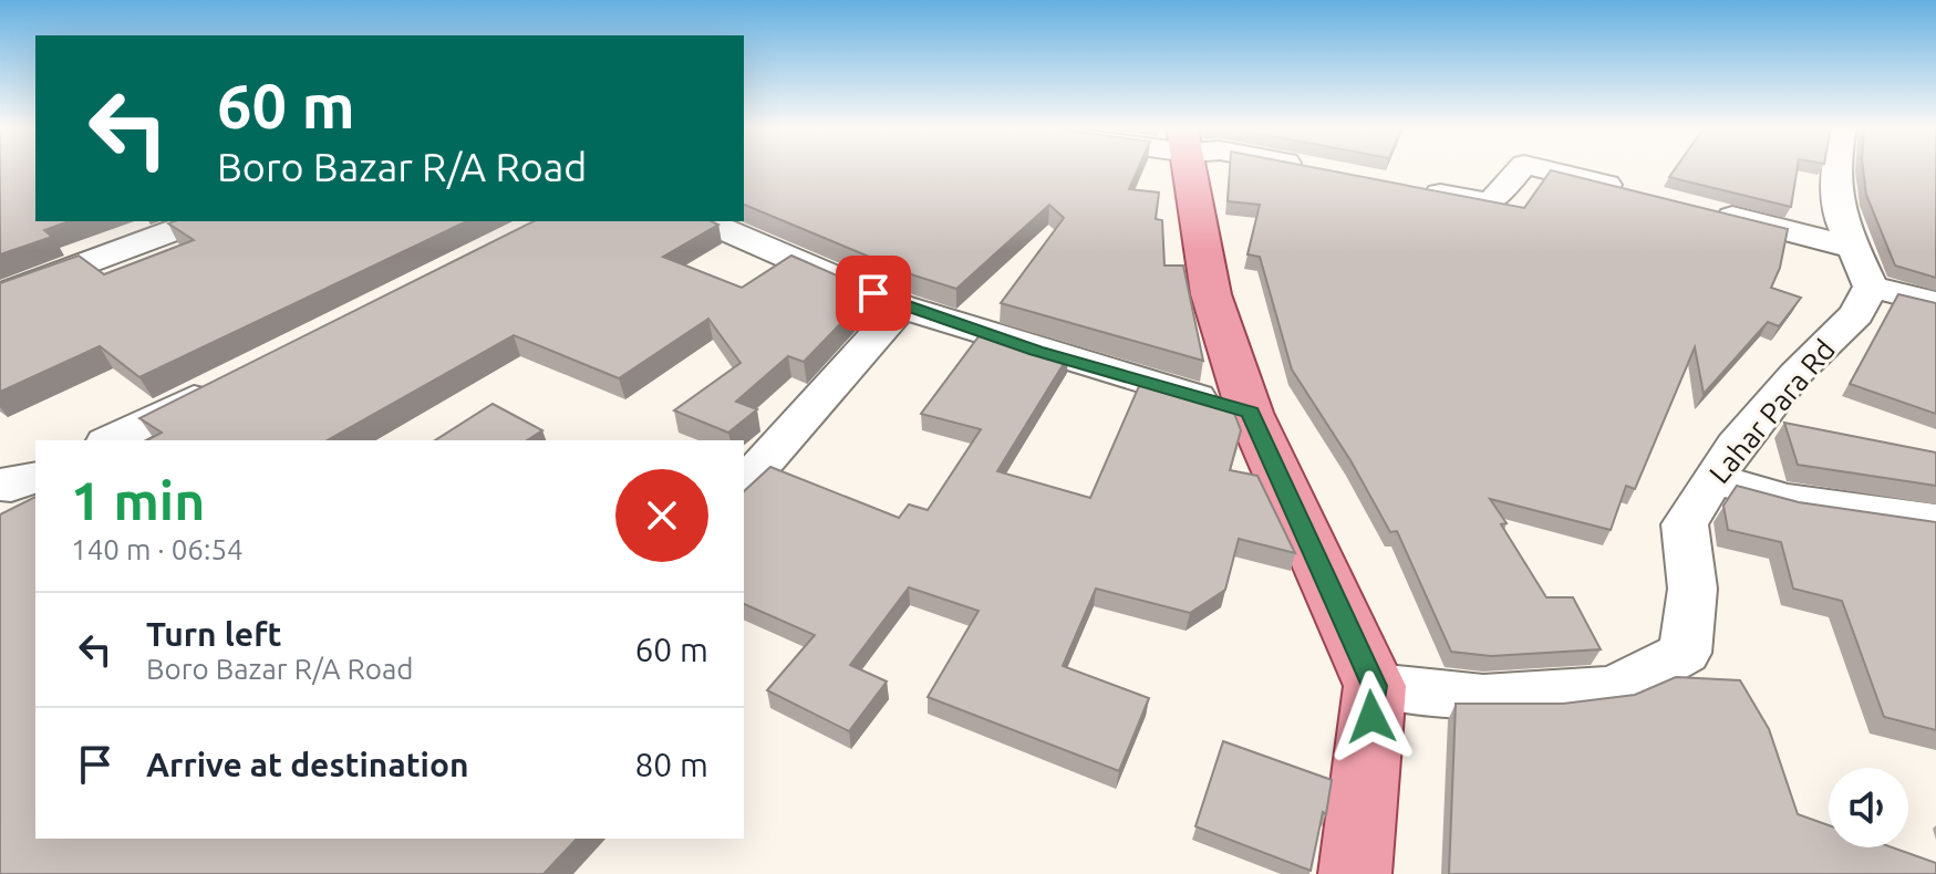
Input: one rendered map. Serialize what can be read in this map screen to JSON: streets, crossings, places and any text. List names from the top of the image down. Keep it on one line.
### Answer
{"streets":{"street":["Lahar Para Rd"]},"page":{"turn":["60 m","Boro Bazar R/A Road"],"heading":["1 min","140 m · 06:54"],"list":[{"name":"Turn left","note":"Boro Bazar R/A Road","value":"60 m"},{"name":"Arrive at destination","value":"80 m"}]}}
